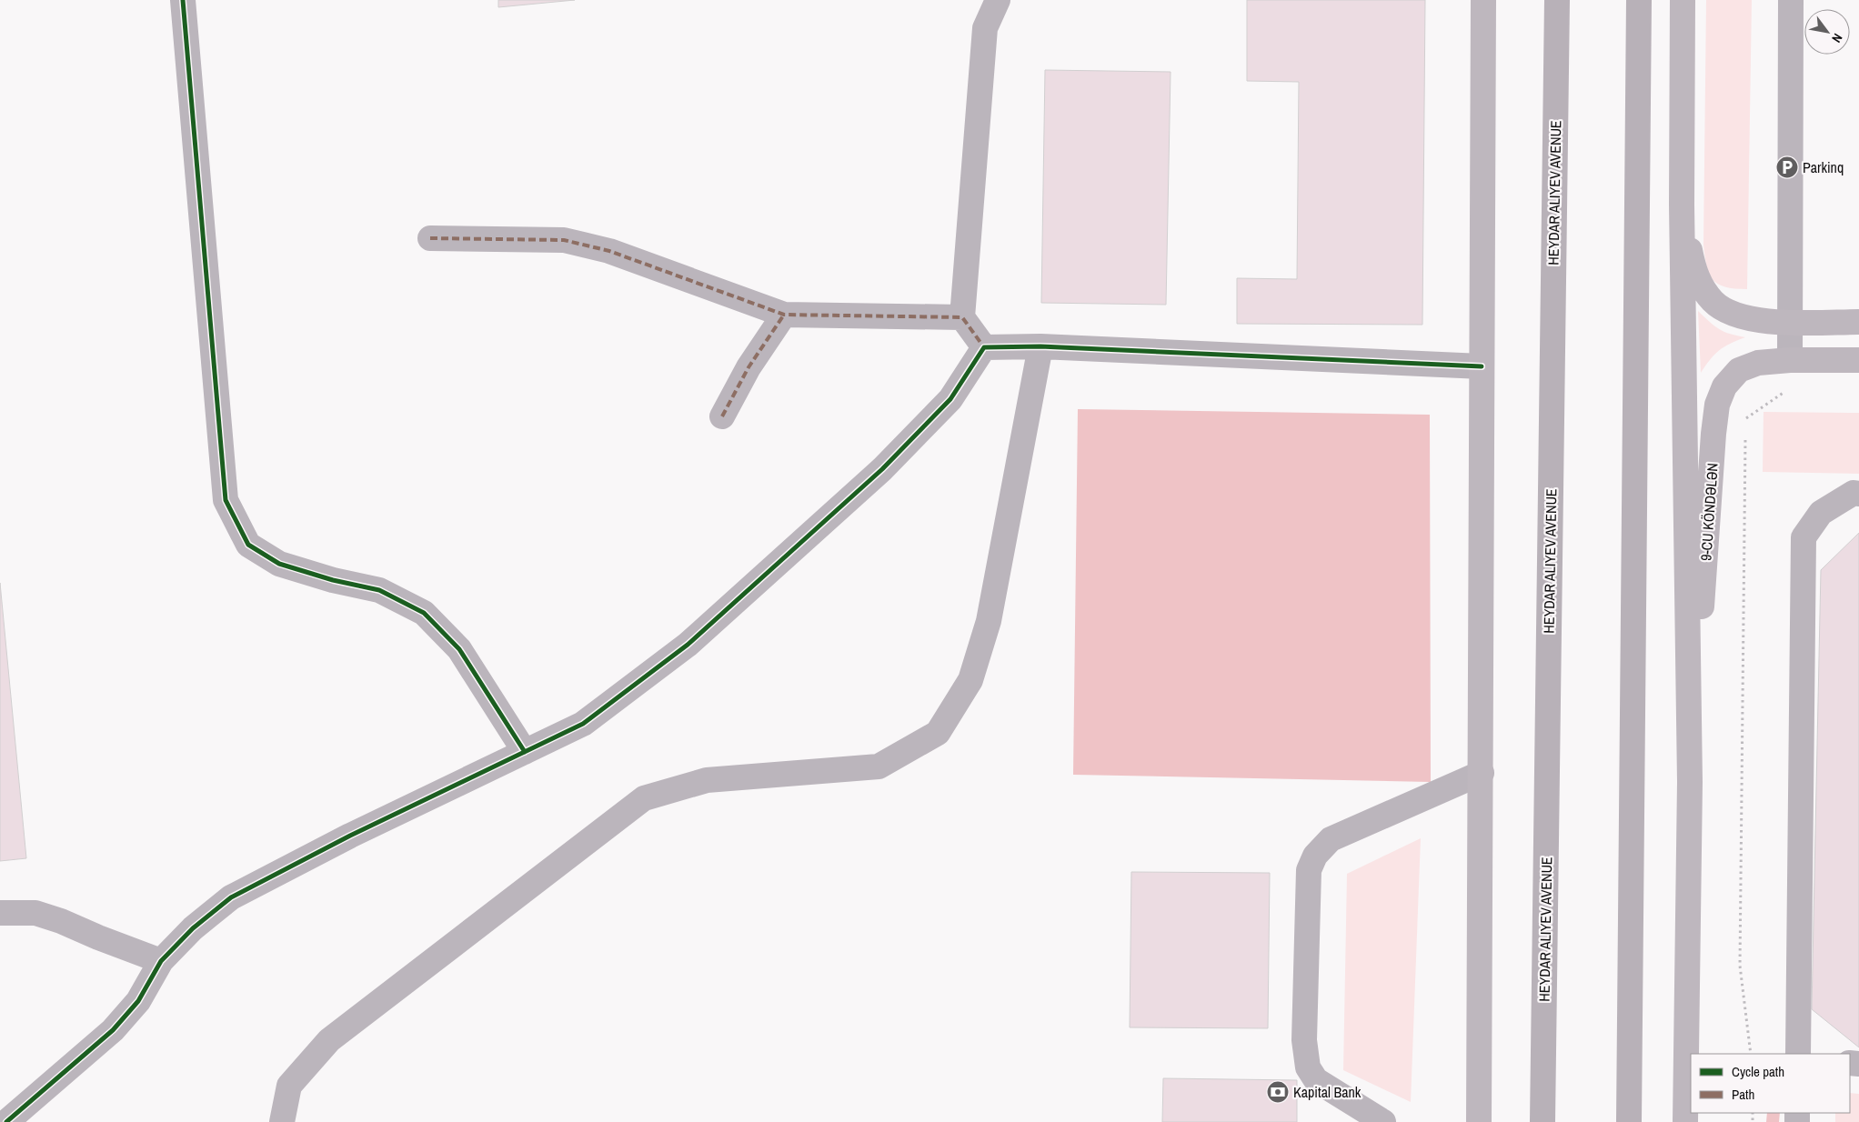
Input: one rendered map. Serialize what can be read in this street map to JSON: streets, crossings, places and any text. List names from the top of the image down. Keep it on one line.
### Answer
{"streets":{"highway":["HEYDAR ALIYEV AVENUE"],"main road":["9-CU KÖNDƏLƏN"]},"places":{"parking":["Parkinq"],"bank":["Kapital Bank"]},"legend":["Cycle path","Path"],"north":"bottom right"}
